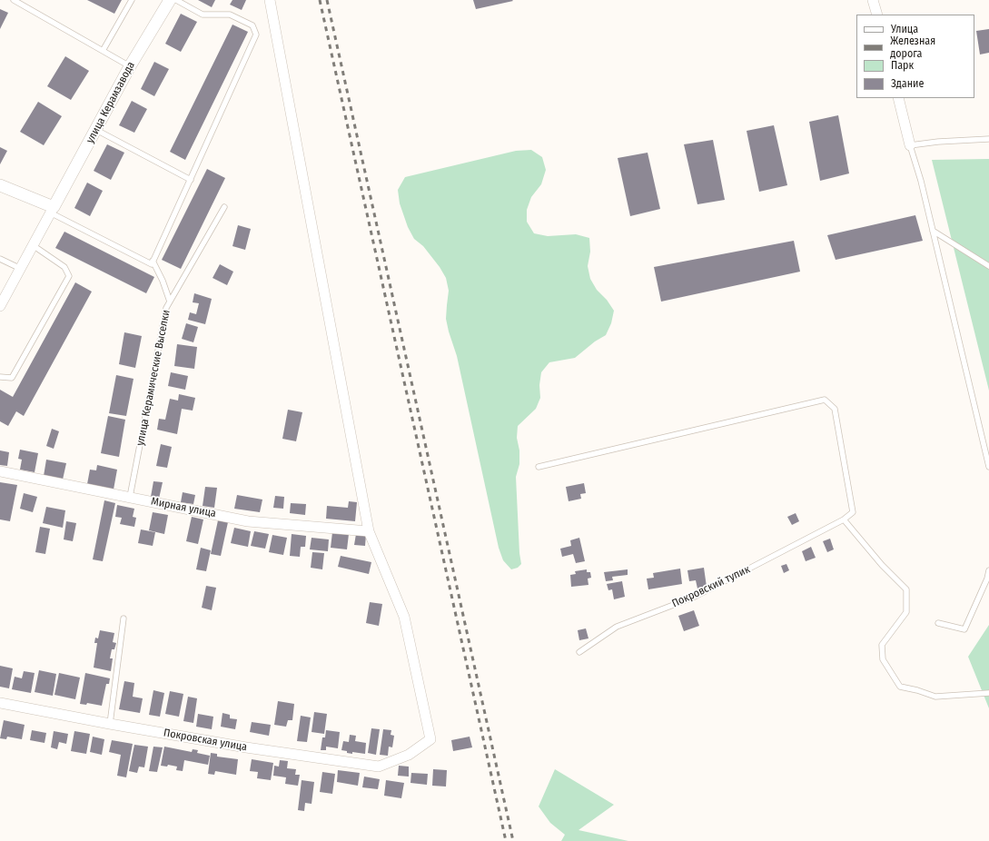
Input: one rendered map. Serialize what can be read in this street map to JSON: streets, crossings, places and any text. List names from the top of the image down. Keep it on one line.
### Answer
{"streets":{"street":["улица Керамзавода","Мирная улица","Покровская улица"],"lane":["улица Керамические Выселки","Покровский тупик"]},"crossings":[["улица Керамические Выселки","Мирная улица"],["Мирная улица","Покровская улица"]],"legend":["Улица","Железная дорога","Парк","Здание"]}
